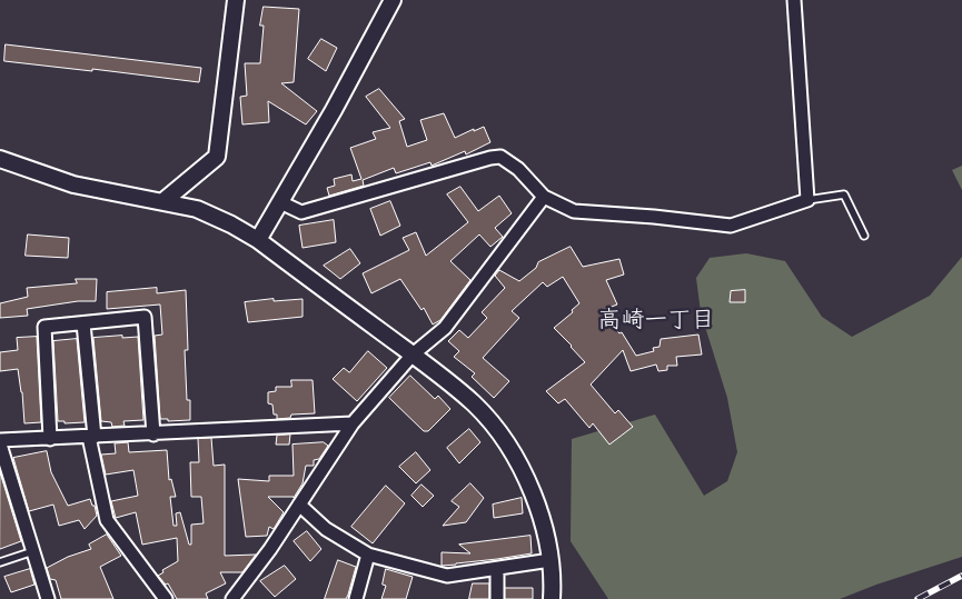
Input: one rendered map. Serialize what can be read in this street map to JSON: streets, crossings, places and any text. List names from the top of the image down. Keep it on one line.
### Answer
{"districts":["高崎一丁目"]}
